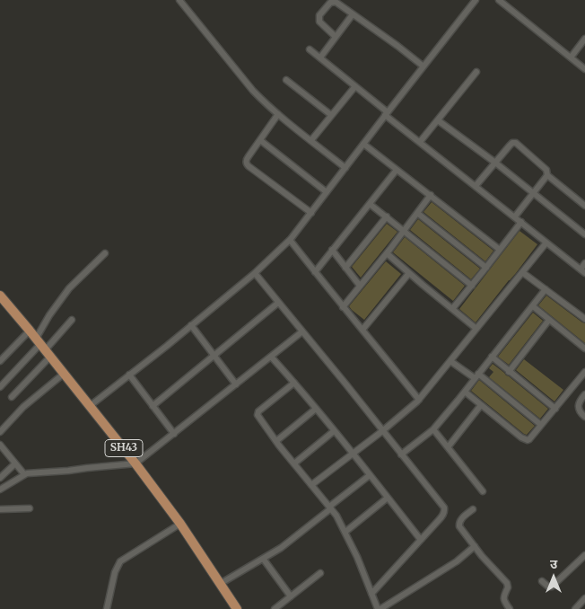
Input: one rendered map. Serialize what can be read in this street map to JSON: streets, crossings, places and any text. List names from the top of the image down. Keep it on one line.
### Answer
{"streets":{"main road":["SH43"]},"north":"top"}
